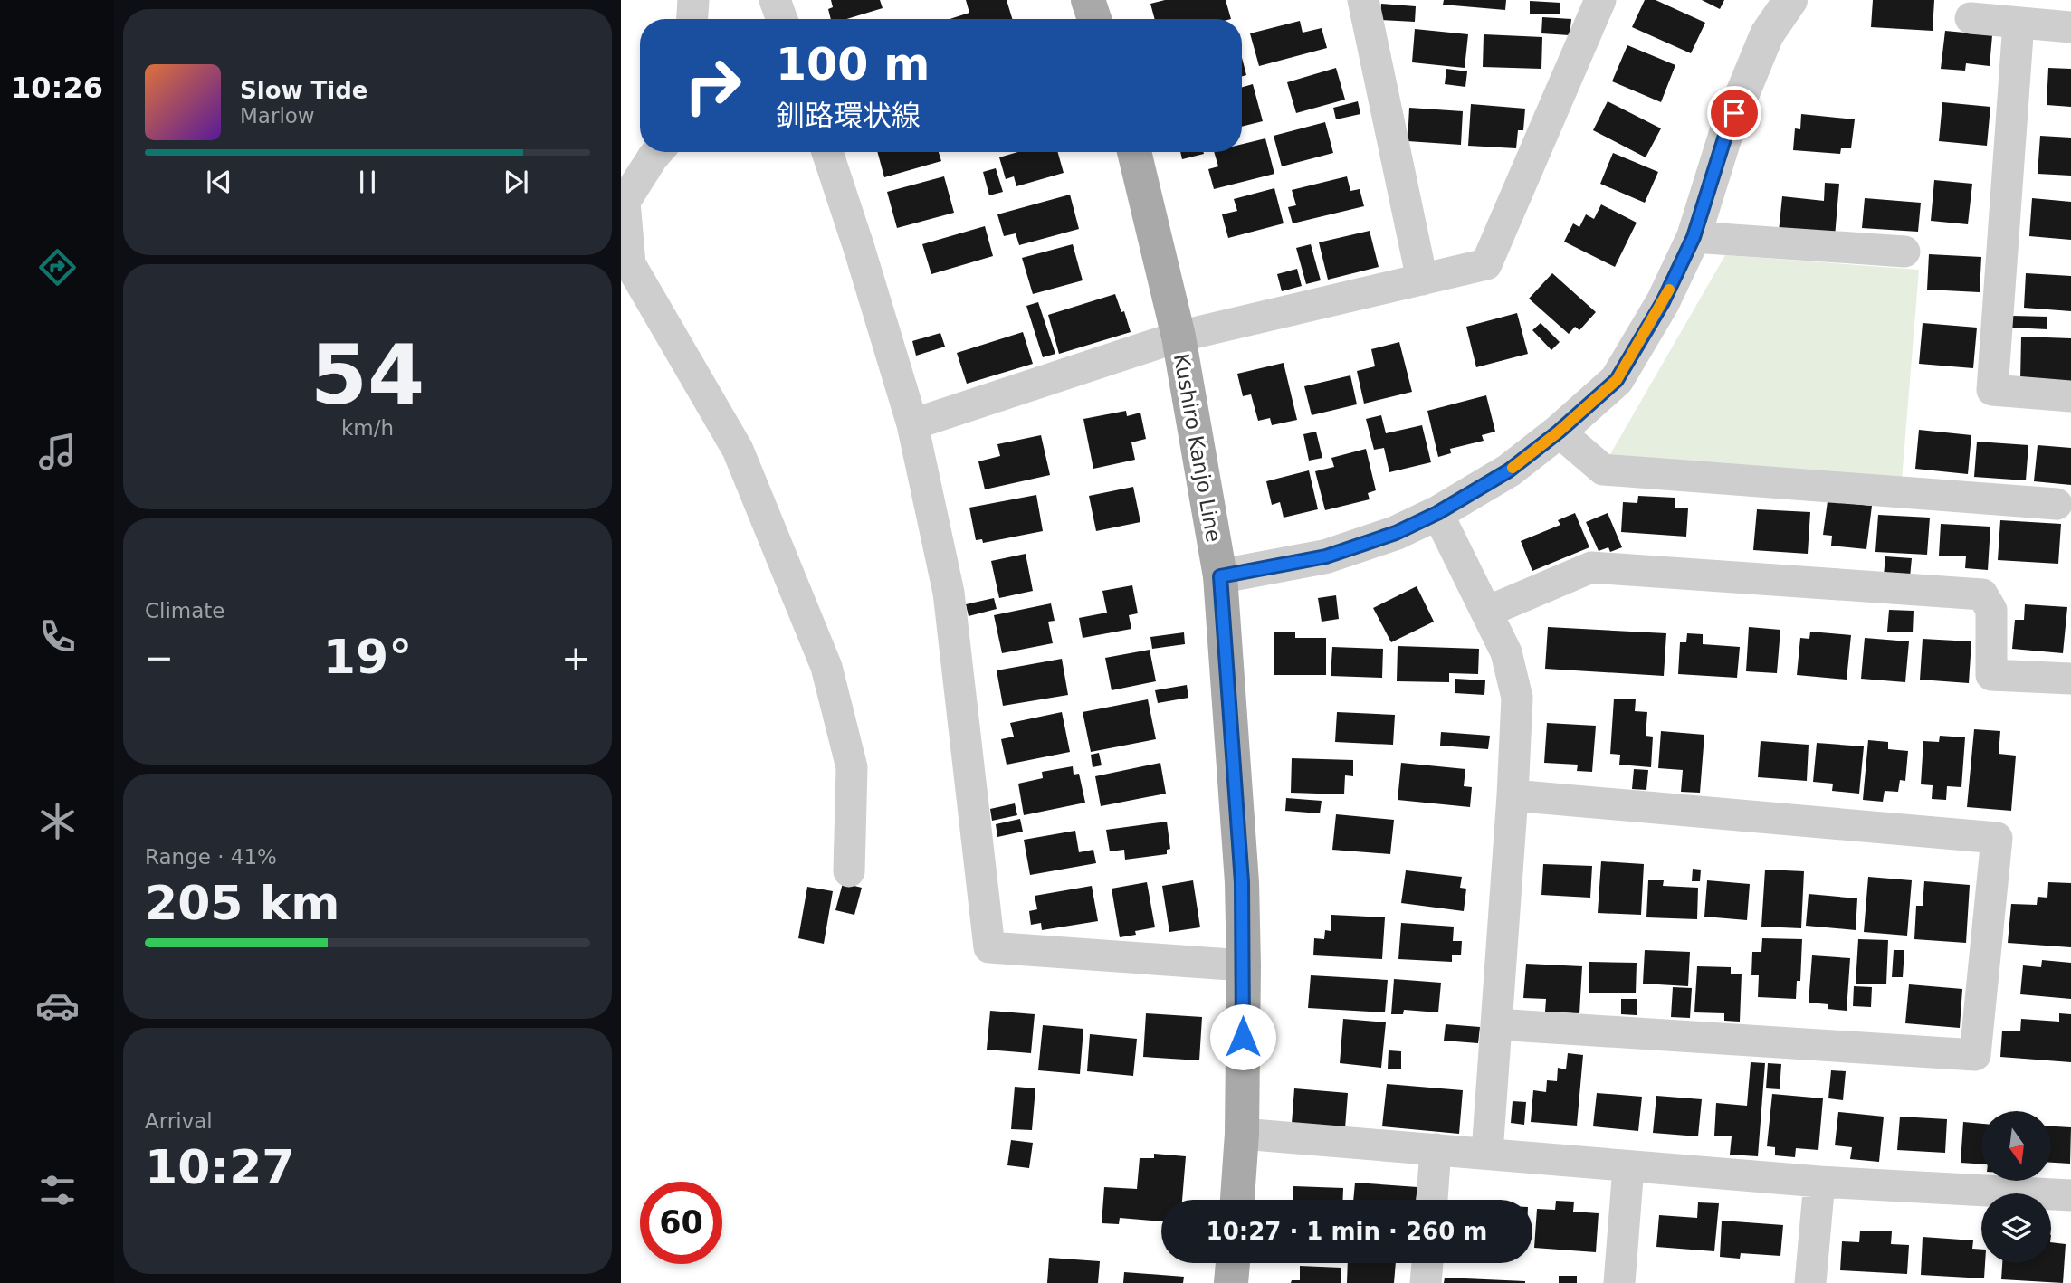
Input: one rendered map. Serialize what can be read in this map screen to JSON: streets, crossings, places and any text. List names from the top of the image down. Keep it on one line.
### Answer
{"streets":{"main road":["Kushiro Kanjo Line"]},"north":"bottom","page":{"tabs":"10:26","turn":["100 m","釧路環状線"],"song":["Slow Tide","Marlow"],"tile":[["54","km/h"],"Climate",["Range · 41%","205 km"],["Arrival","10:27"]],"heat":["−","19°","+"],"limit":"60","trip":"10:27 · 1 min · 260 m"}}
